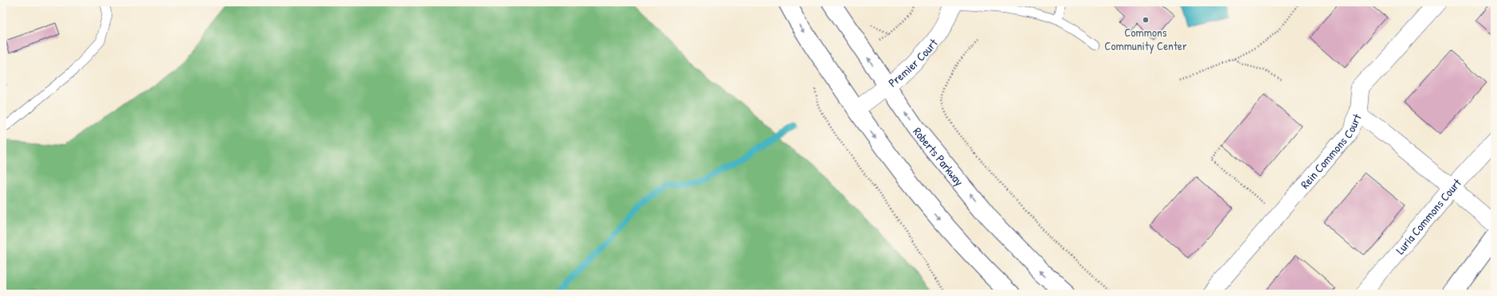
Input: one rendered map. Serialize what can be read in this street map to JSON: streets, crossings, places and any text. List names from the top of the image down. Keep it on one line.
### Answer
{"streets":{"main road":["Roberts Parkway"],"street":["Premier Court","Rein Commons Court","Luria Commons Court"]},"crossings":[["Premier Court","Roberts Parkway"]],"places":["Commons Community Center"]}
